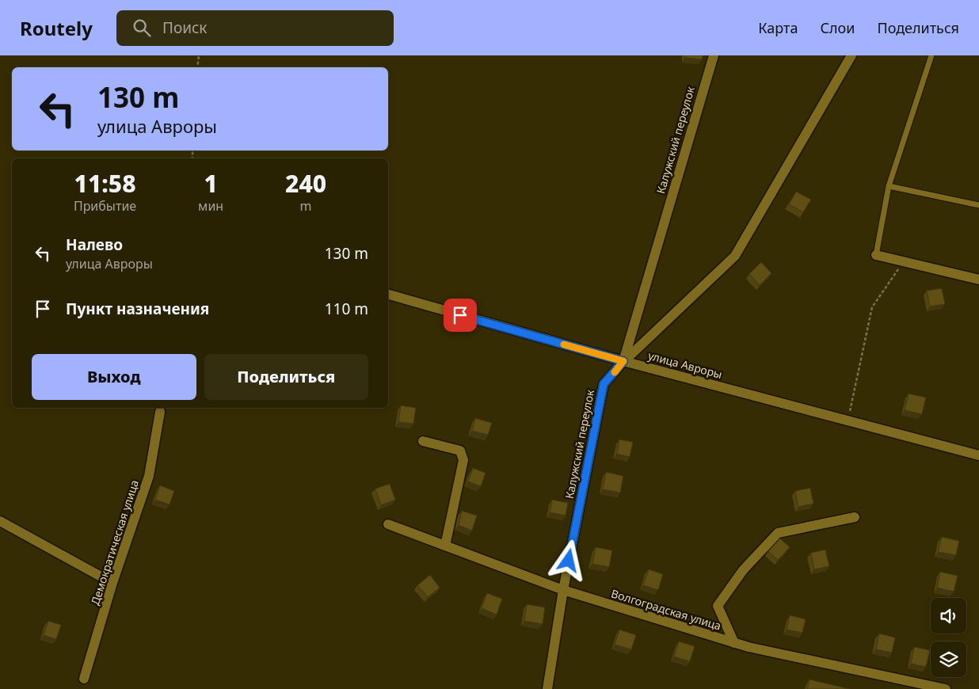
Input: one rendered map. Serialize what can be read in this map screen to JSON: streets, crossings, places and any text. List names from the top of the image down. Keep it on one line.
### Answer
{"streets":{"street":["Калужский переулок","улица Авроры","Демократическая улица","Волгоградская улица"]},"crossings":[["Калужский переулок","улица Авроры"],["Калужский переулок","Волгоградская улица"]],"page":{"header":"Routely","search":"Поиск","nav":["Карта","Слои","Поделиться"],"turn":["130 m","улица Авроры"],"eta":["11:58","Прибытие","1","мин","240","m"],"list":[{"name":"Налево","note":"улица Авроры","value":"130 m"},{"name":"Пункт назначения","value":"110 m"}],"buttons":["Выход","Поделиться"]}}
